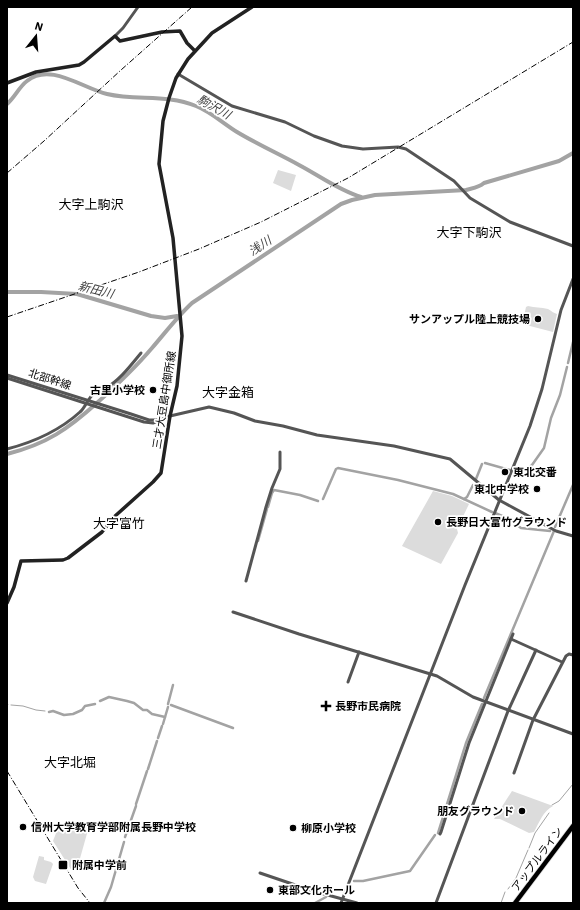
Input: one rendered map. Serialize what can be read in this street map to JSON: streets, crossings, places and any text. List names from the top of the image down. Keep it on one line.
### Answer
{"streets":{"highway":["アップルライン"],"main road":["三才大豆島中御所線"],"street":["北部幹線"]},"districts":["大字上駒沢","大字下駒沢","大字金箱","大字富竹","大字北堀"],"water":["駒沢川","浅川","新田川"],"places":{"other":["サンアップル陸上競技場","古里小学校","東北交番","東北中学校","長野日大富竹グラウンド","朋友グラウンド","信州大学教育学部附属長野中学校","柳原小学校","東部文化ホール"],"health":["長野市民病院"],"transit":["附属中学前"]},"north":"top"}
